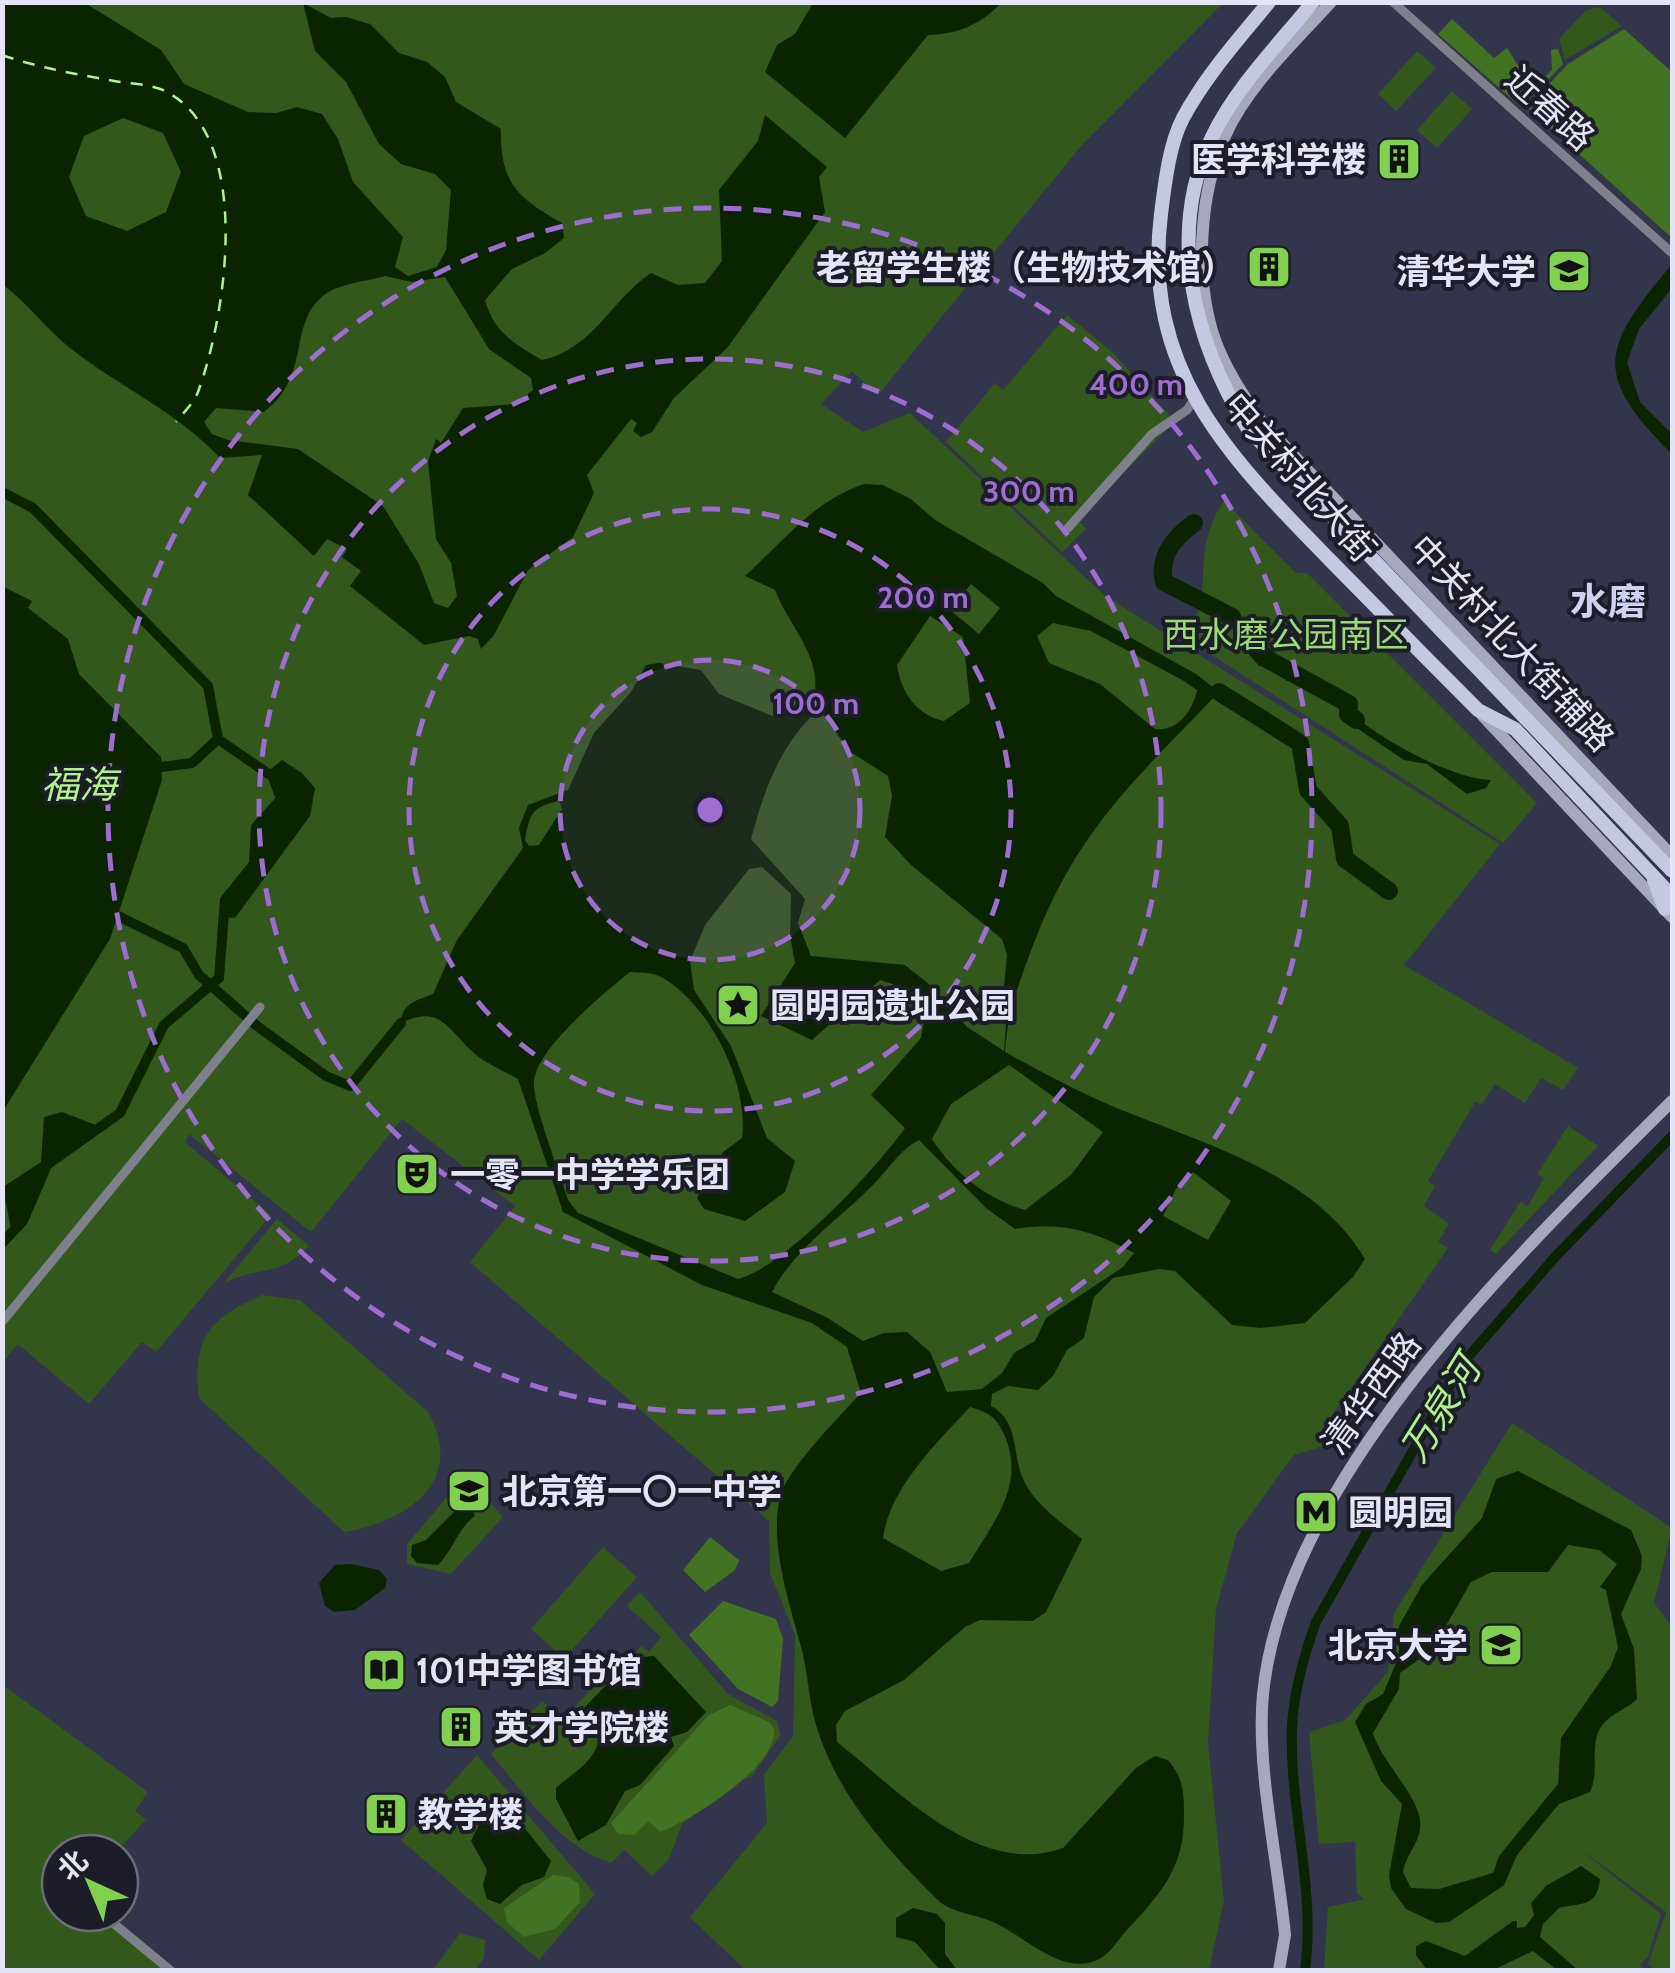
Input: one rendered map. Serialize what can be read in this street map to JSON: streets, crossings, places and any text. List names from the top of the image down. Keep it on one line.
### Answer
{"streets":{"main road":["中关村北大街"],"street":["近春路","中关村北大街辅路","清华西路"]},"crossings":[["中关村北大街","中关村北大街辅路"]],"districts":["水磨"],"water":["福海","万泉河"],"parks":["西水磨公园南区"],"places":{"building":["医学科学楼","老留学生楼（生物技术馆）","英才学院楼","教学楼"],"school or university":["清华大学","北京第一〇一中学","北京大学"],"place":["圆明园遗址公园"],"theatre":["一零一中学学乐团"],"metro station":["圆明园"],"library":["101中学图书馆"]},"north":"top left","rings":["400 m","300 m","200 m","100 m"]}
